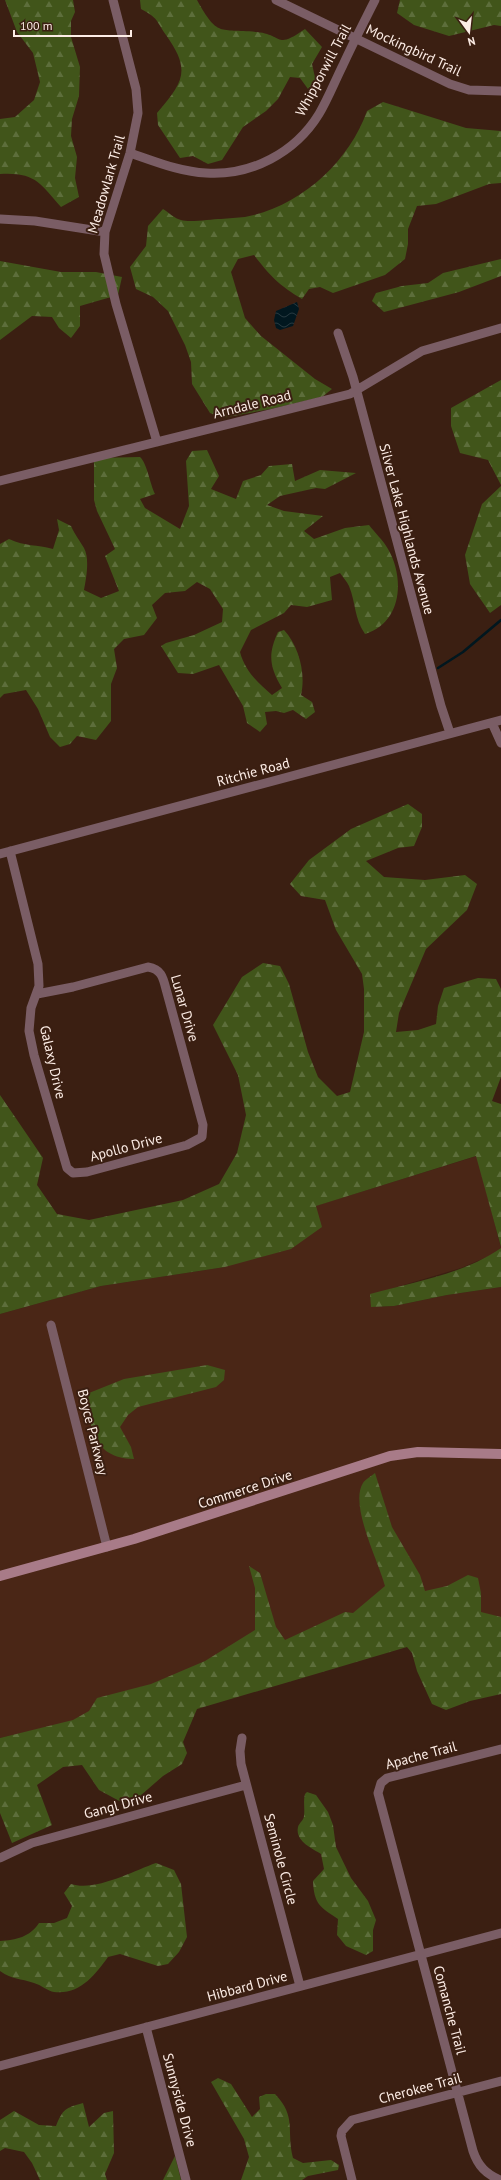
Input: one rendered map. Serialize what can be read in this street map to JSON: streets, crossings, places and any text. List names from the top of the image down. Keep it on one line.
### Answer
{"streets":{"street":["Mockingbird Trail","Whipporwill Trail","Meadowlark Trail","Arndale Road","Silver Lake Highlands Avenue","Ritchie Road","Lunar Drive","Galaxy Drive","Apollo Drive","Boyce Parkway","Commerce Drive","Apache Trail","Gangl Drive","Seminole Circle","Hibbard Drive","Comanche Trail","Cherokee Trail","Sunnyside Drive"]},"crossings":[["Mockingbird Trail","Whipporwill Trail"],["Whipporwill Trail","Meadowlark Trail"],["Meadowlark Trail","Arndale Road"],["Arndale Road","Silver Lake Highlands Avenue"],["Silver Lake Highlands Avenue","Ritchie Road"],["Ritchie Road","Galaxy Drive"],["Lunar Drive","Galaxy Drive"],["Lunar Drive","Apollo Drive"],["Galaxy Drive","Apollo Drive"],["Boyce Parkway","Commerce Drive"],["Apache Trail","Comanche Trail"],["Gangl Drive","Seminole Circle"],["Seminole Circle","Hibbard Drive"],["Hibbard Drive","Comanche Trail"],["Hibbard Drive","Sunnyside Drive"],["Comanche Trail","Cherokee Trail"]],"scale_bar":"100 m","north":"bottom"}
